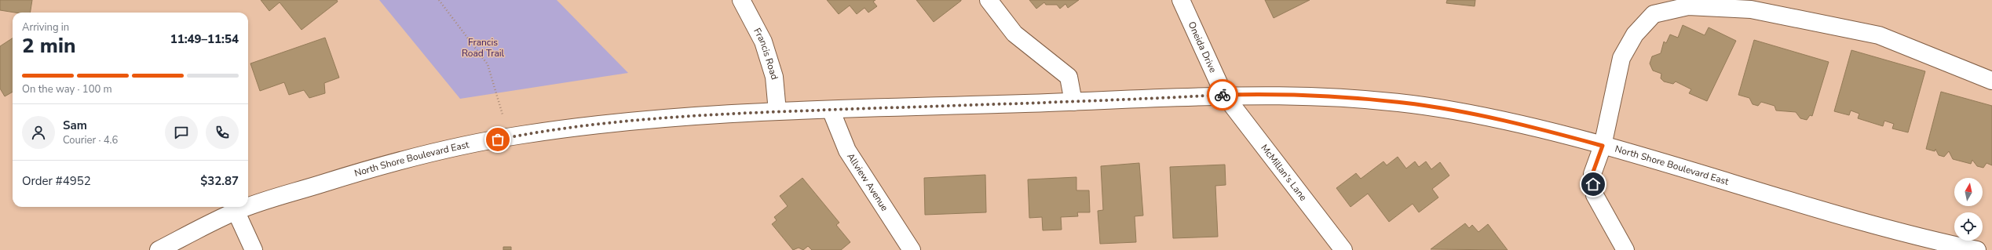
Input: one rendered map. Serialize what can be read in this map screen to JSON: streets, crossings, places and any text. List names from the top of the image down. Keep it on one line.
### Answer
{"streets":{"main road":["Oneida Drive","Francis Road","North Shore Boulevard East","McMillan's Lane","Allview Avenue"]},"crossings":[["Oneida Drive","North Shore Boulevard East"],["Oneida Drive","McMillan's Lane"],["Francis Road","North Shore Boulevard East"],["North Shore Boulevard East","McMillan's Lane"],["North Shore Boulevard East","Allview Avenue"]],"parks":["Francis Road Trail"],"north":"top","page":{"heading":["2 min","Arriving in","11:49–11:54"],"panel":["Sam","Courier · 4.6","Order #4952","$32.87"],"bar":"On the way · 100 m"}}
